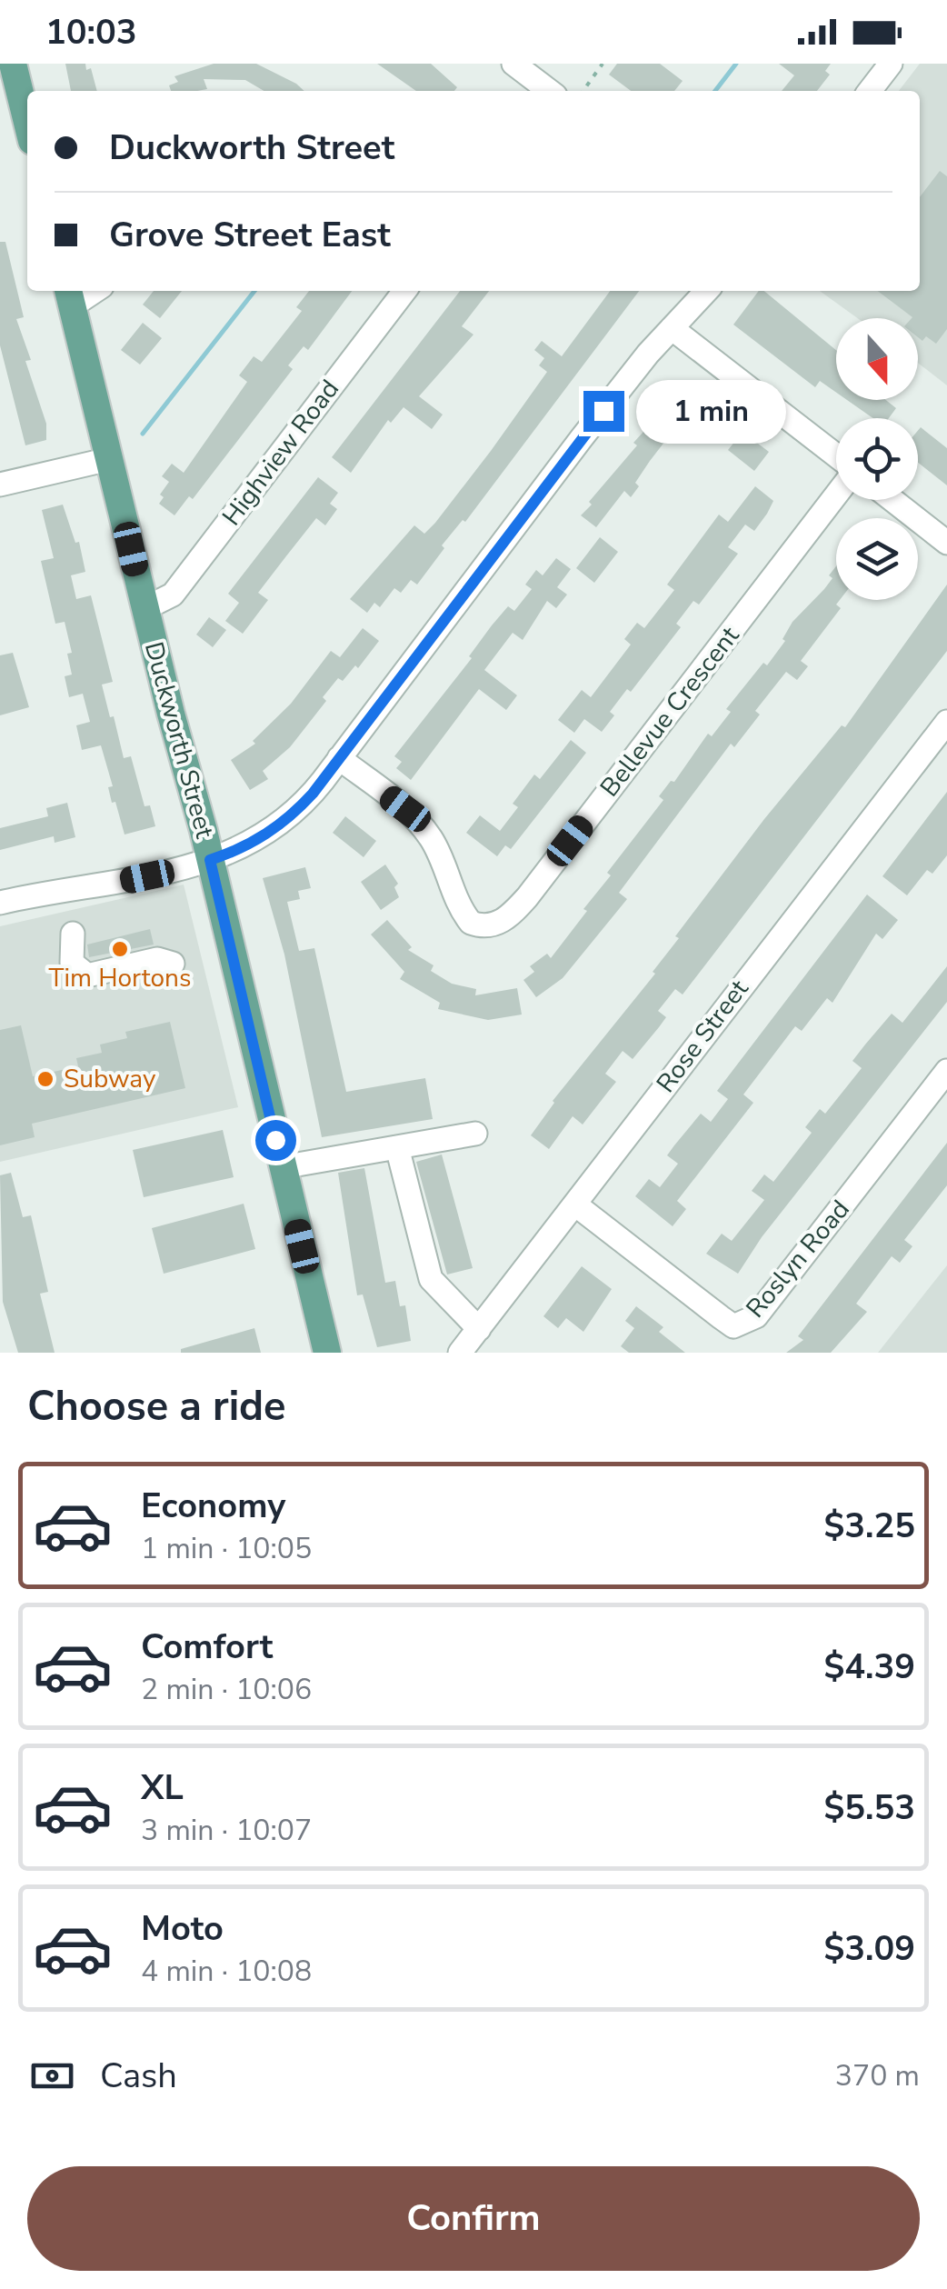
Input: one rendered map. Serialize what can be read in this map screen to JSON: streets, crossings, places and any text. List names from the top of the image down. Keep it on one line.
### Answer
{"streets":{"main road":["Duckworth Street"],"street":["Highview Road","Bellevue Crescent","Rose Street","Roslyn Road"]},"crossings":[["Highview Road","Duckworth Street"],["Rose Street","Roslyn Road"]],"places":["Tim Hortons","Subway"],"north":"bottom","page":{"status":"10:03","banner":["Duckworth Street","Grove Street East"],"bubble":"1 min","heading":"Choose a ride","list":[{"name":"Economy","note":"1 min · 10:05","value":"$3.25"},{"name":"Comfort","note":"2 min · 10:06","value":"$4.39"},{"name":"XL","note":"3 min · 10:07","value":"$5.53"},{"name":"Moto","note":"4 min · 10:08","value":"$3.09"}],"pay":["Cash","370 m"],"buttons":"Confirm"}}
